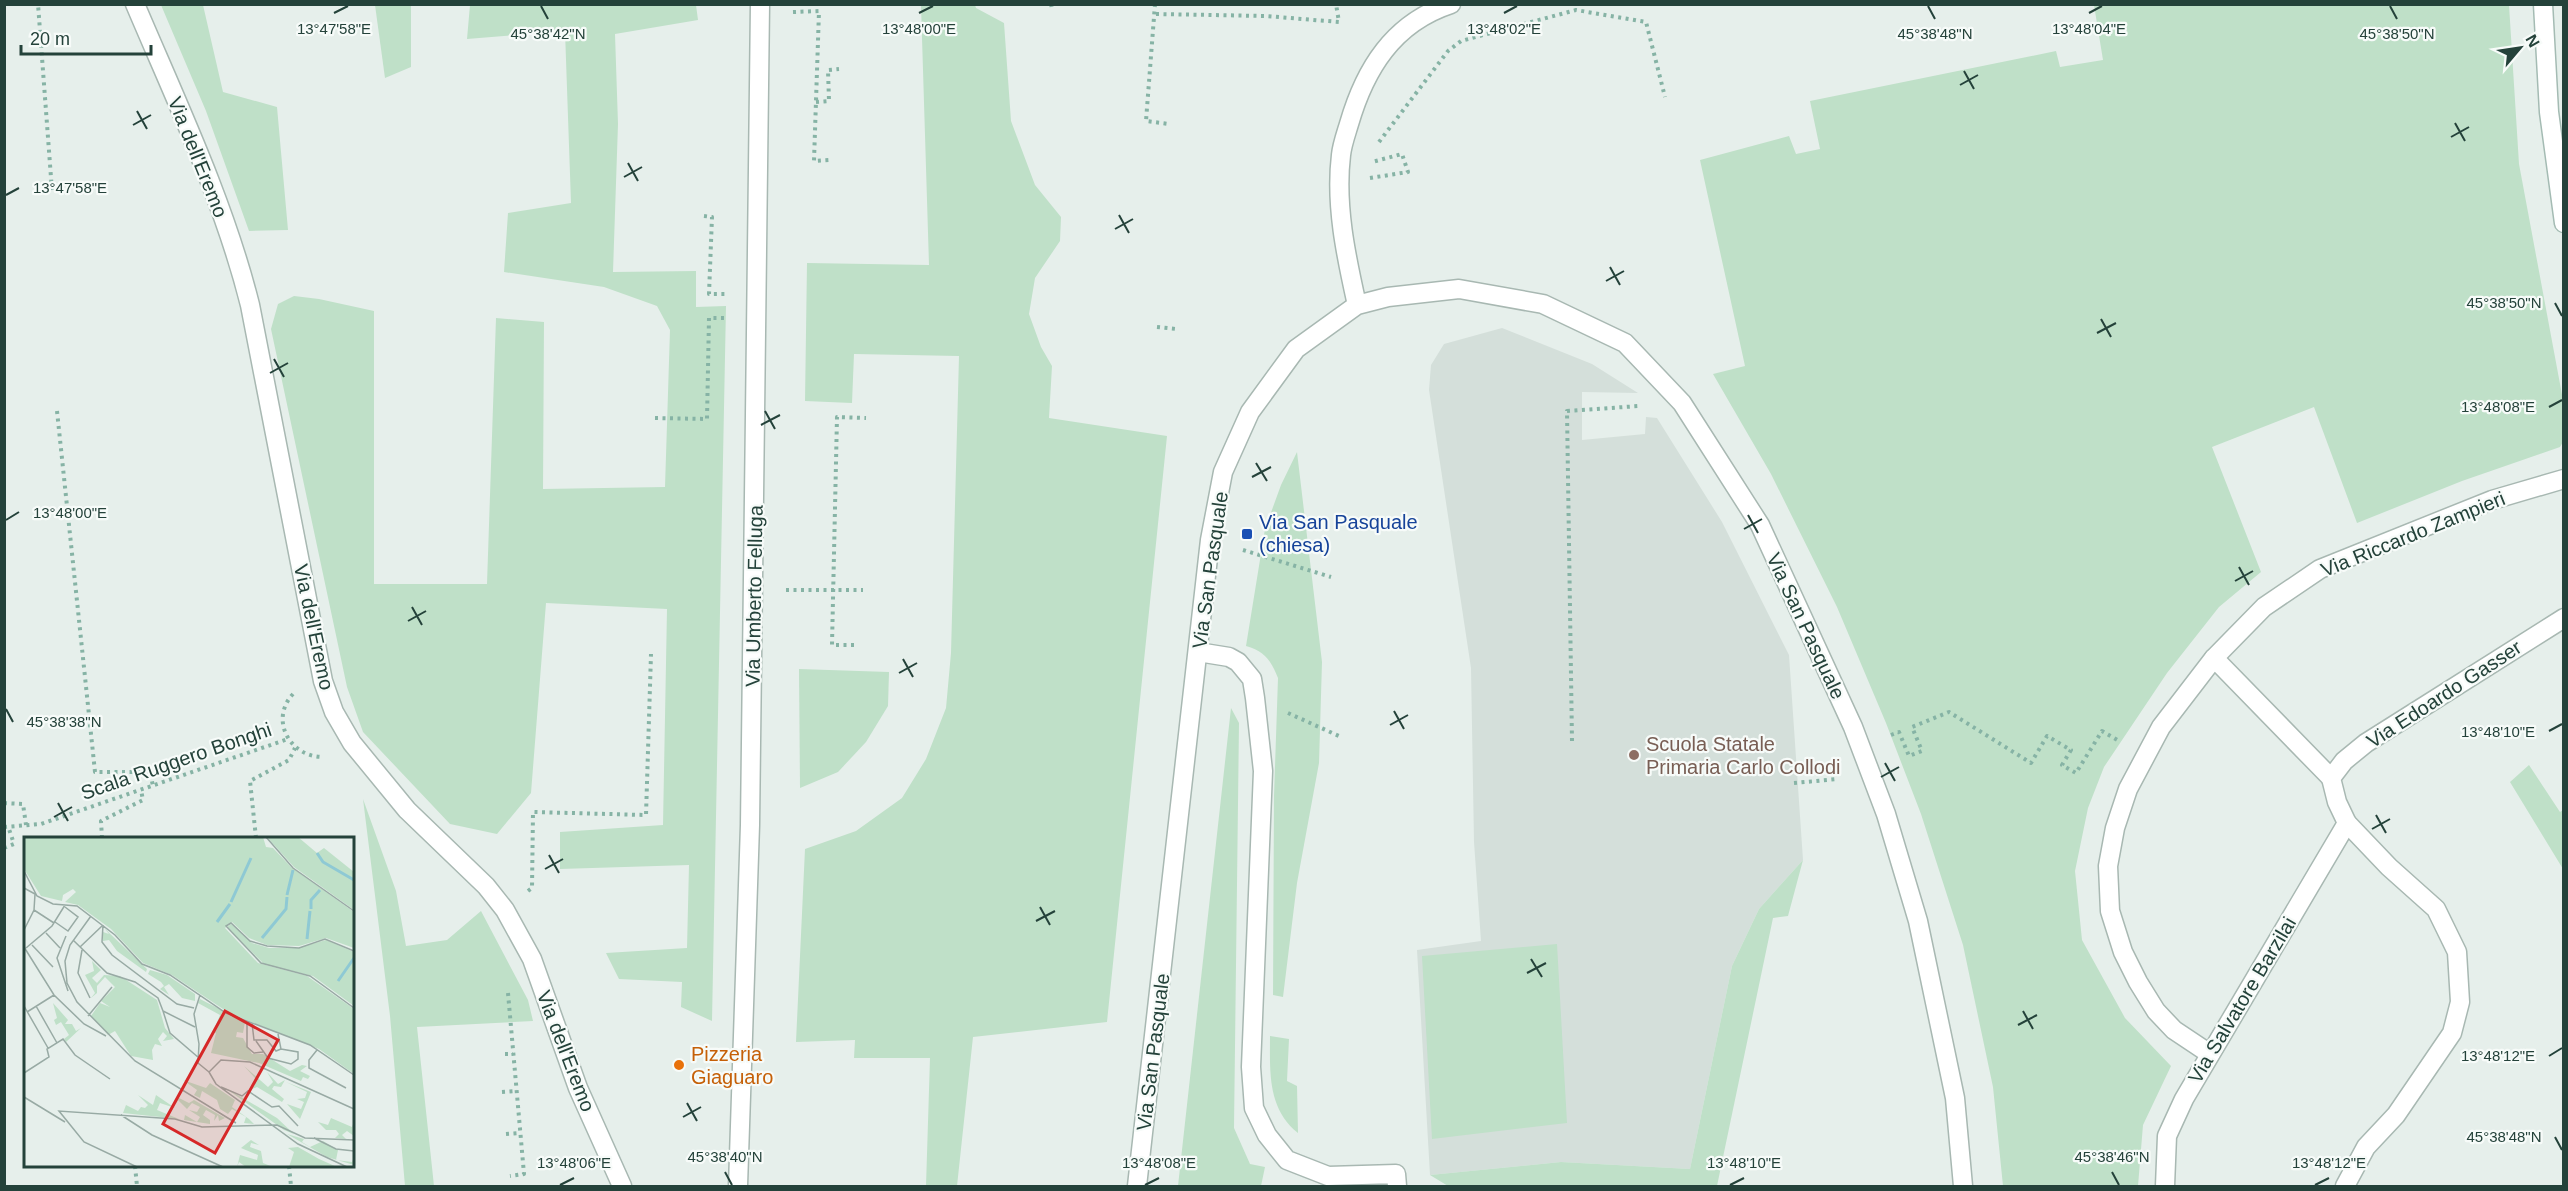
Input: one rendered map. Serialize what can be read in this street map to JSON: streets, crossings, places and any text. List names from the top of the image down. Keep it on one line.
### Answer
{"streets":{"street":["Via dell'Eremo","Via Riccardo Zampieri","Via San Pasquale","Via Umberto Felluga","Via Edoardo Gasser","Via Salvatore Barzilai"],"path":["Scala Ruggero Bonghi"]},"crossings":[["Via Riccardo Zampieri","Via Salvatore Barzilai"]],"places":{"transit":["Via San Pasquale (chiesa)"],"other":["Scuola Statale Primaria Carlo Collodi","Pizzeria Giaguaro"]},"scale_bar":"20 m","north":"top right","coordinates":["13°47'58\"E","13°48'00\"E","13°48'02\"E","13°48'04\"E","45°38'50\"N","45°38'42\"N","45°38'48\"N","13°48'08\"E","45°38'38\"N","13°48'10\"E","13°48'12\"E","45°38'40\"N","45°38'46\"N","13°48'06\"E"]}
